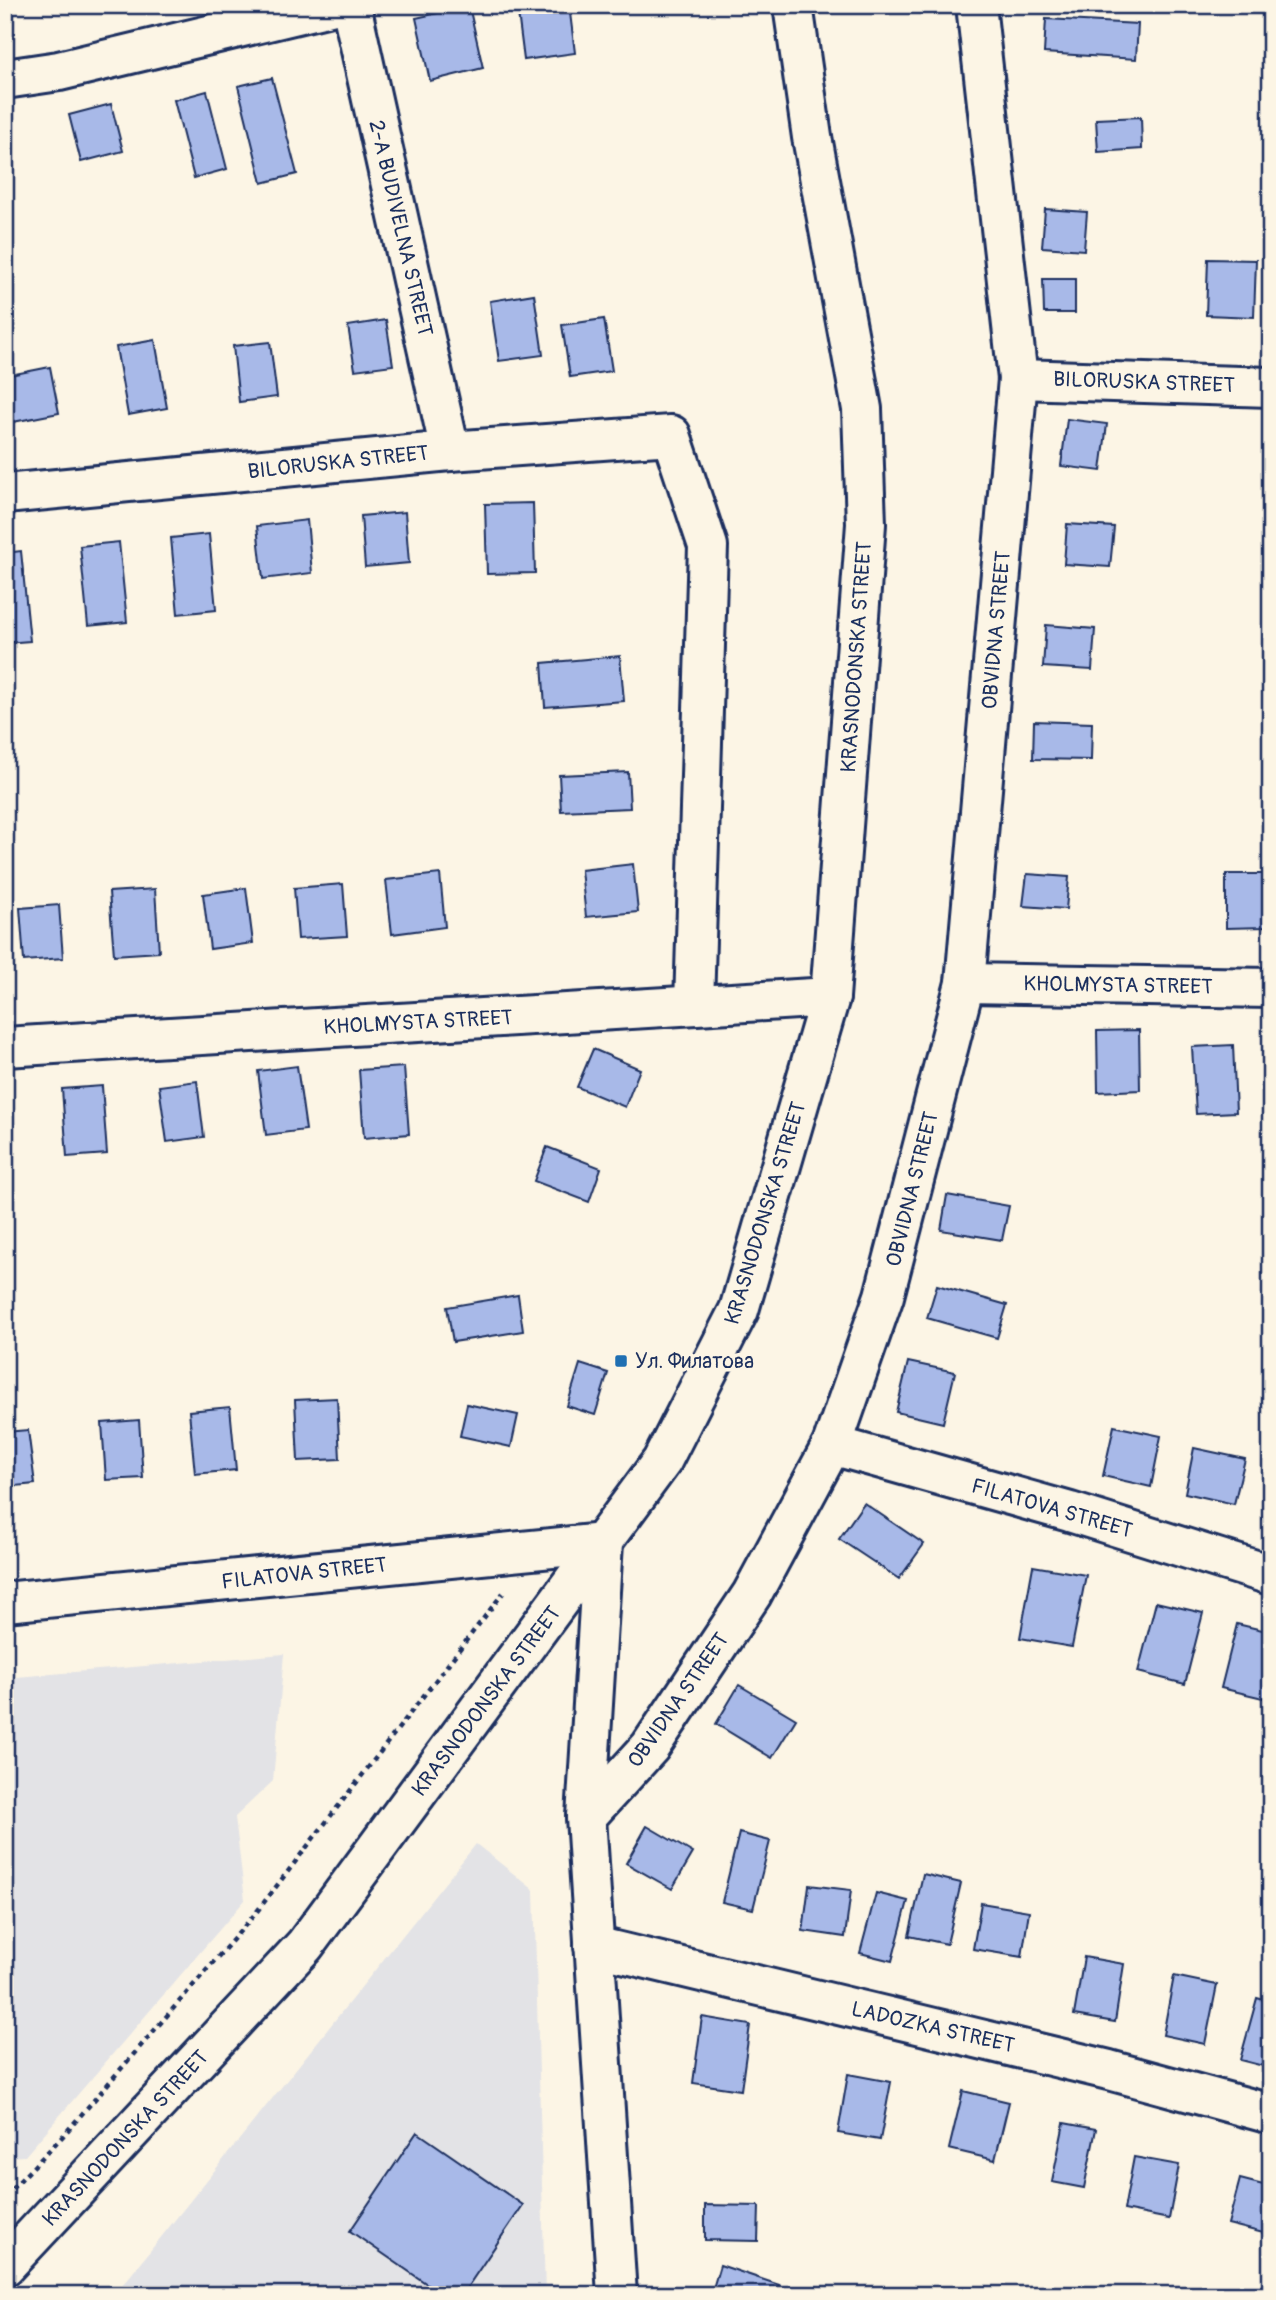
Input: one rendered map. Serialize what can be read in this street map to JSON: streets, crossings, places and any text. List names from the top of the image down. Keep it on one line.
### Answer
{"streets":{"street":["2-A BUDIVELNA STREET","BILORUSKA STREET","OBVIDNA STREET","KRASNODONSKA STREET","KHOLMYSTA STREET","FILATOVA STREET","LADOZKA STREET"]},"crossings":[["2-A BUDIVELNA STREET","BILORUSKA STREET"],["BILORUSKA STREET","OBVIDNA STREET"],["BILORUSKA STREET","KHOLMYSTA STREET"],["OBVIDNA STREET","KHOLMYSTA STREET"],["OBVIDNA STREET","FILATOVA STREET"],["KRASNODONSKA STREET","KHOLMYSTA STREET"],["KRASNODONSKA STREET","FILATOVA STREET"]],"places":{"transit":["Ул. Филатова"]}}
